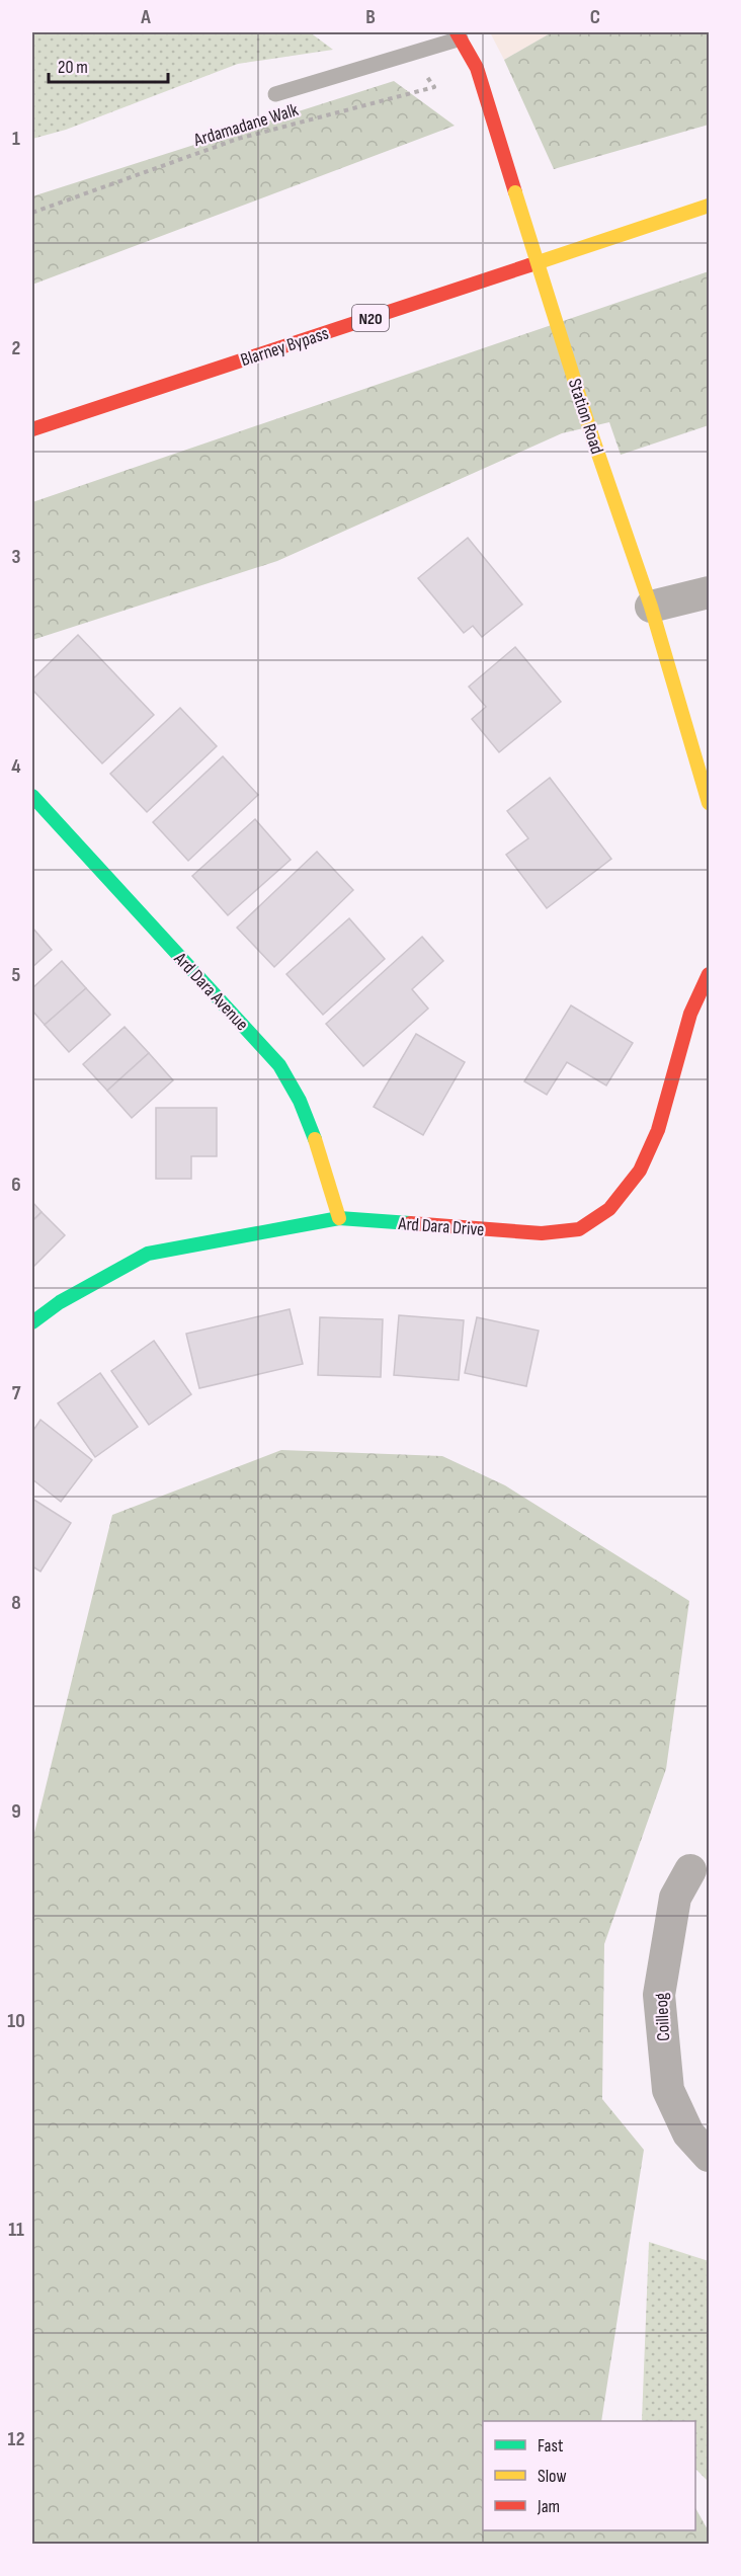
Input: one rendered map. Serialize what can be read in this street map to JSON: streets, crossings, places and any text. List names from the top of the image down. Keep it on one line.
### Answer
{"streets":{"main road":["N20","Blarney Bypass","Station Road","Ard Dara Avenue","Ard Dara Drive"],"street":["Coilleog"],"path":["Ardamadane Walk"]},"crossings":[["Ard Dara Avenue","Ard Dara Drive"]],"legend":["Fast","Slow","Jam"],"scale_bar":"20 m","grid":{"columns":["A","B","C"],"rows":["1","2","3","4","5","6","7","8","9","10","11","12"]}}
